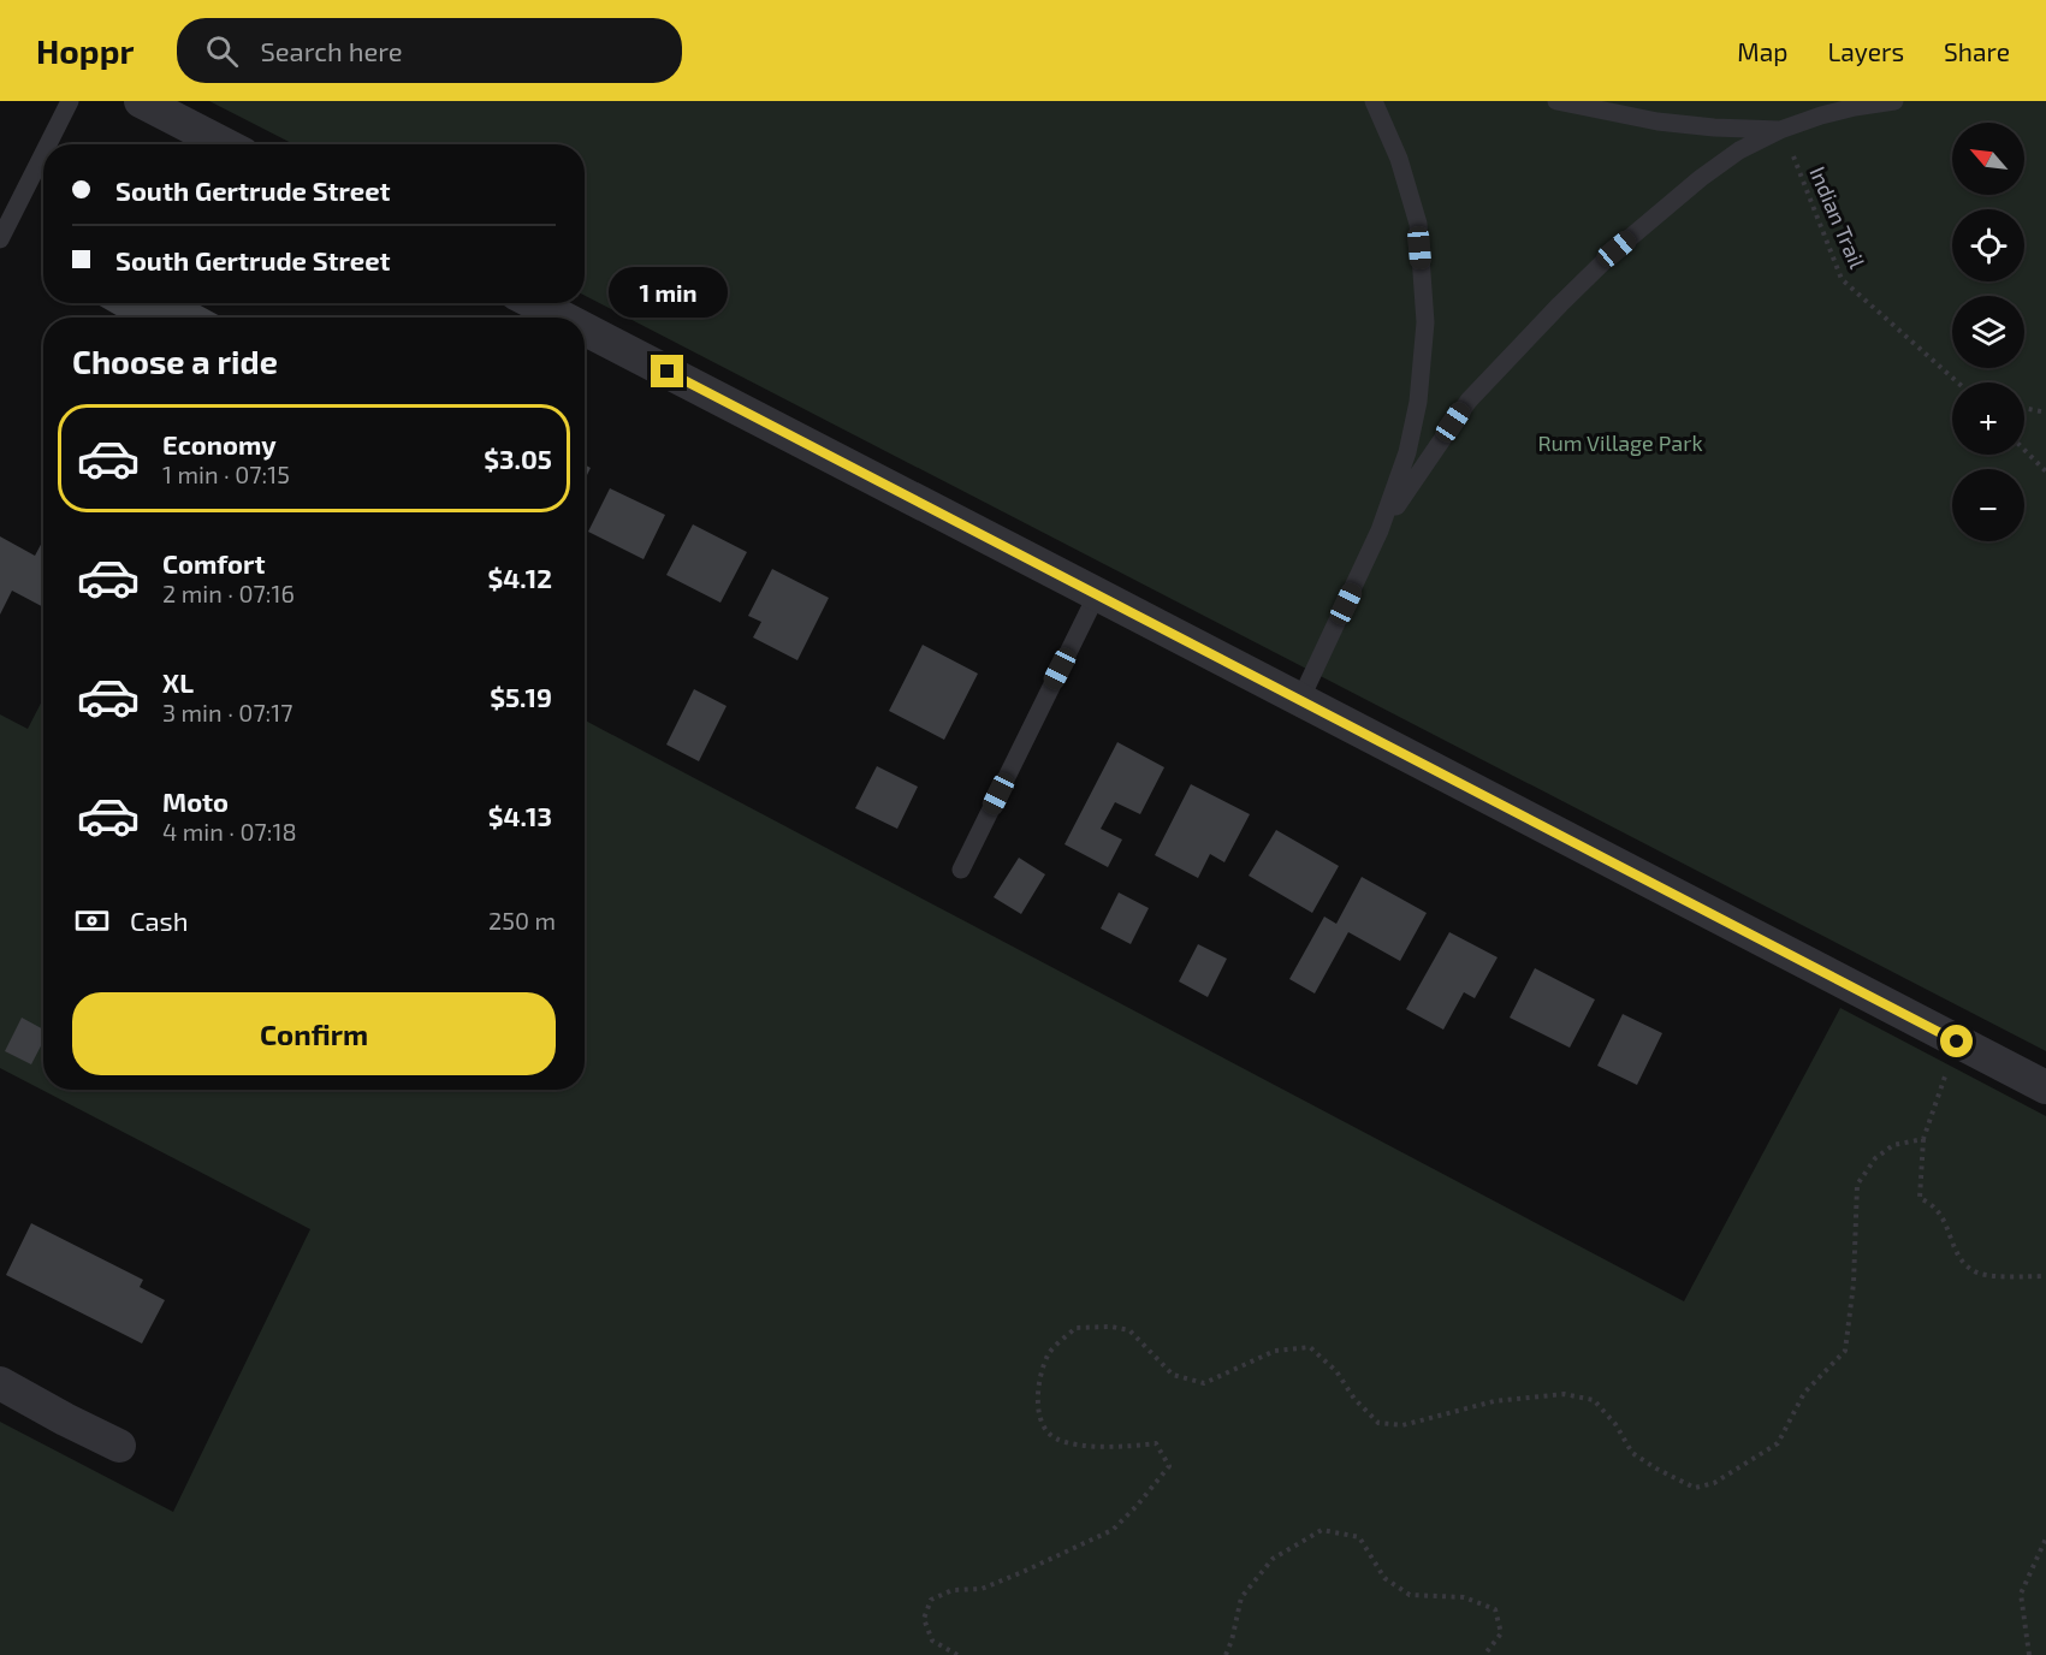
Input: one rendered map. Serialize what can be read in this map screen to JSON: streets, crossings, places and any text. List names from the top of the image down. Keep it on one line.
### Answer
{"streets":{"path":["Indian Trail"]},"parks":["Rum Village Park"],"north":"top left","page":{"header":"Hoppr","search":"Search here","nav":["Map","Layers","Share"],"map_buttons":["+","−"],"banner":["South Gertrude Street","South Gertrude Street"],"bubble":"1 min","heading":"Choose a ride","list":[{"name":"Economy","note":"1 min · 07:15","value":"$3.05"},{"name":"Comfort","note":"2 min · 07:16","value":"$4.12"},{"name":"XL","note":"3 min · 07:17","value":"$5.19"},{"name":"Moto","note":"4 min · 07:18","value":"$4.13"}],"pay":["Cash","250 m"],"buttons":"Confirm"}}
